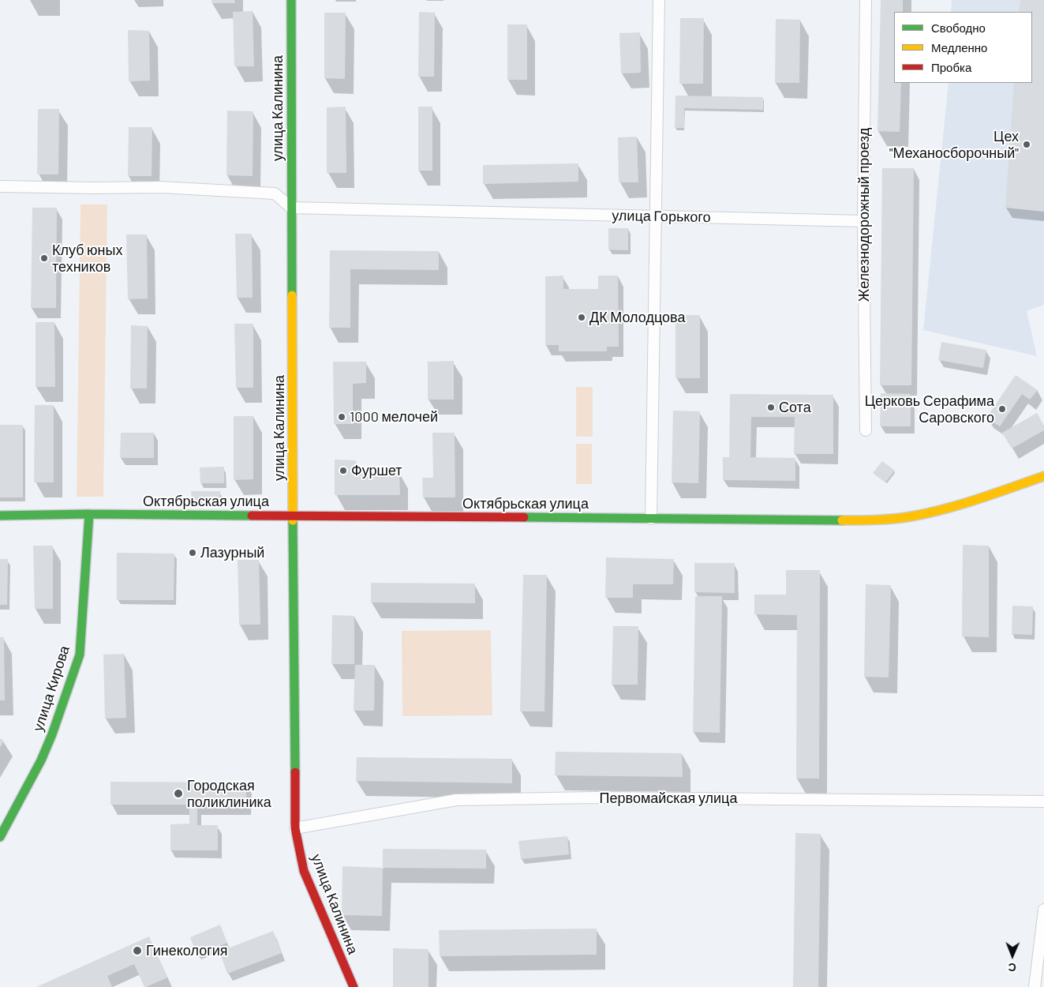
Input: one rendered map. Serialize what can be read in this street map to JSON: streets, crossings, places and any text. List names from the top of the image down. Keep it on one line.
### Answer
{"streets":{"main road":["улица Калинина","Октябрьская улица","улица Кирова"],"street":["Железнодорожный проезд","улица Горького","Первомайская улица"]},"crossings":[["улица Калинина","улица Горького"],["улица Калинина","Октябрьская улица"],["улица Калинина","Первомайская улица"],["Железнодорожный проезд","улица Горького"],["Октябрьская улица","улица Кирова"]],"places":["Цех \"Механосборочный\"","Клуб юных техников","ДК Молодцова","Сота","Церковь Серафима Саровского","1000 мелочей","Фуршет","Лазурный","Городская поликлиника","Гинекология"],"legend":["Свободно","Медленно","Пробка"],"north":"bottom"}
